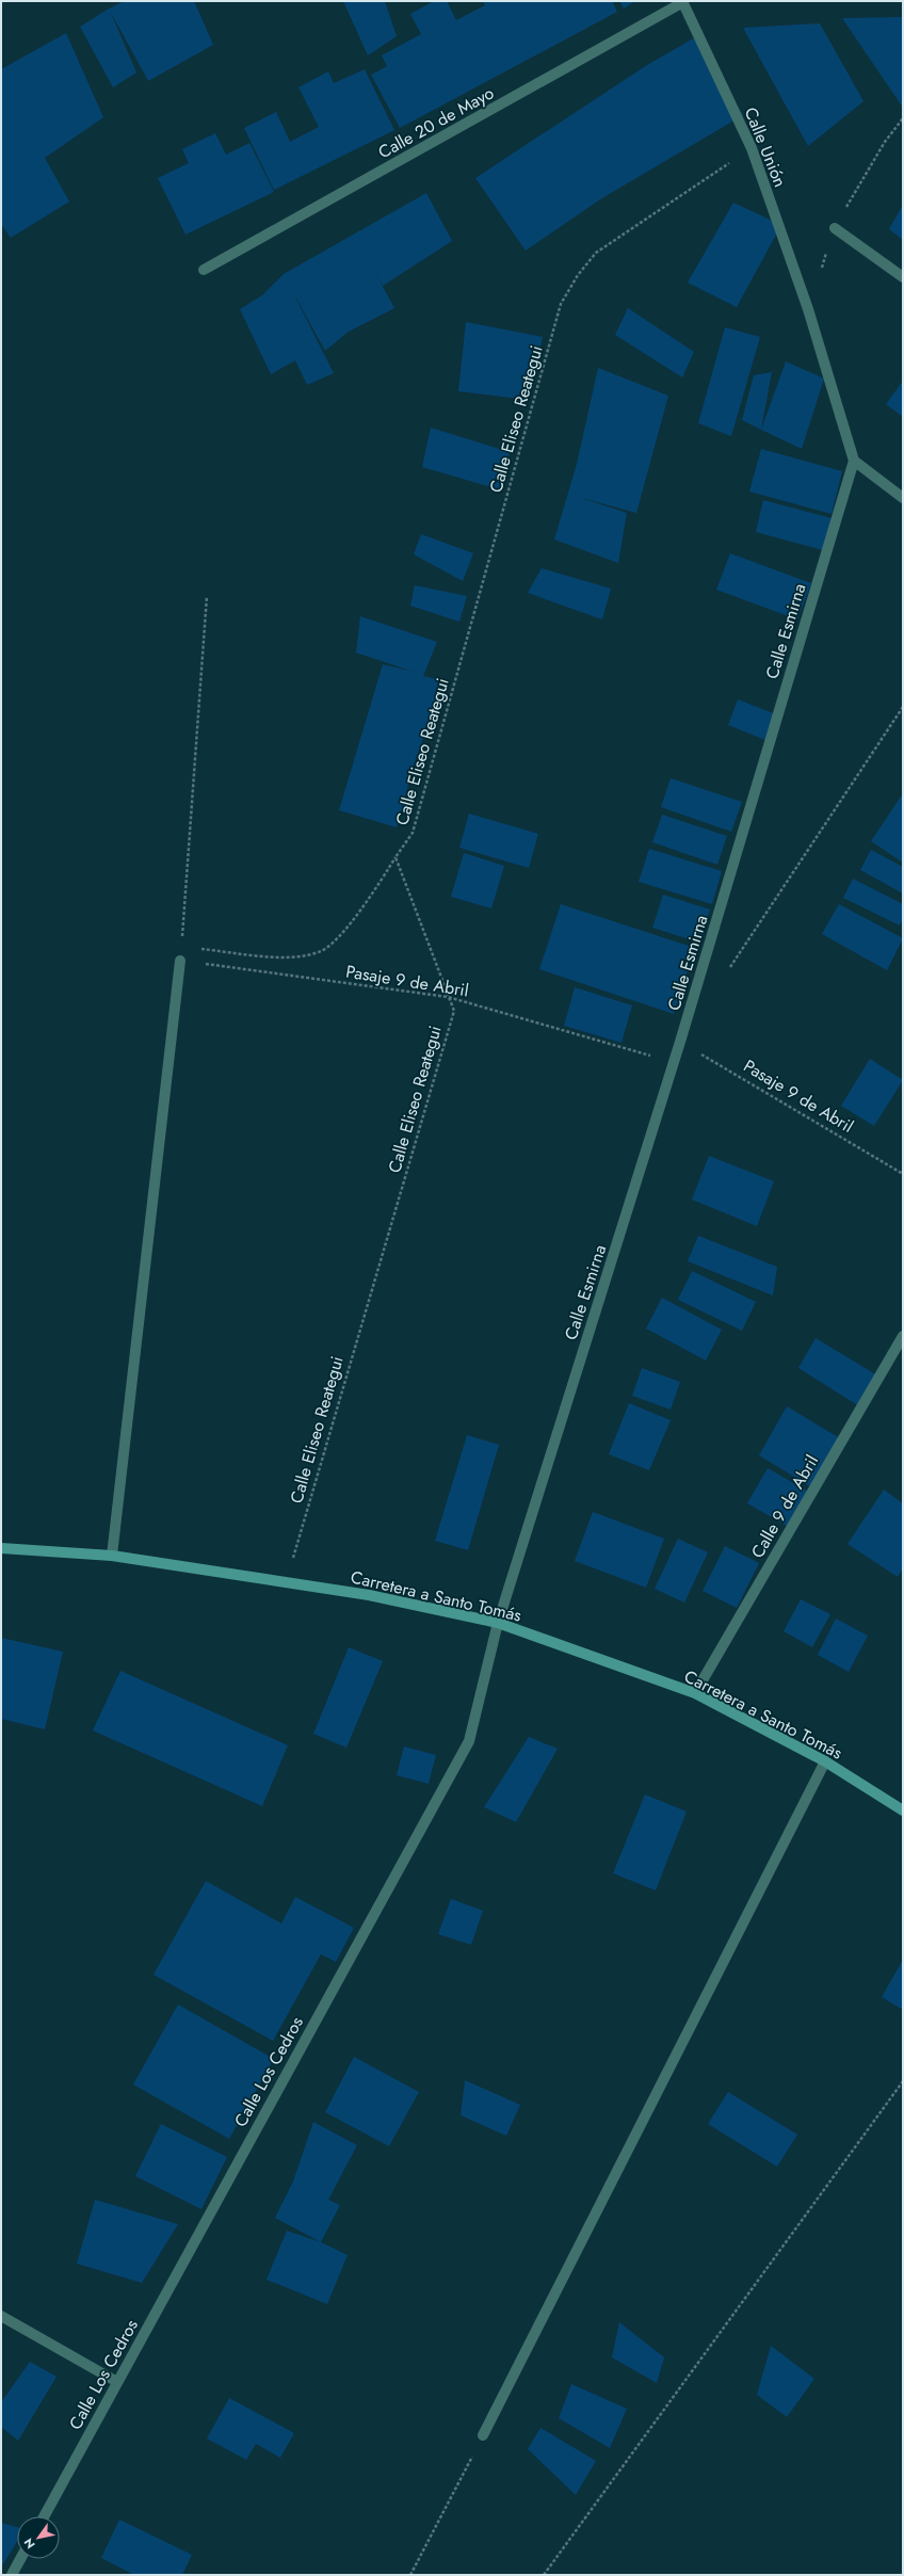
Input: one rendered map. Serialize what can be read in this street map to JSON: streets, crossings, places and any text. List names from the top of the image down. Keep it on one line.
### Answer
{"streets":{"street":["Calle 20 de Mayo","Calle Unión","Calle Esmirna","Calle 9 de Abril","Carretera a Santo Tomás","Calle Los Cedros"],"path":["Calle Eliseo Reategui","Pasaje 9 de Abril"]},"crossings":[["Calle 20 de Mayo","Calle Unión"],["Calle Unión","Calle Eliseo Reategui"],["Calle Unión","Calle Esmirna"],["Calle Eliseo Reategui","Pasaje 9 de Abril"],["Calle Eliseo Reategui","Carretera a Santo Tomás"],["Calle Esmirna","Pasaje 9 de Abril"],["Calle Esmirna","Carretera a Santo Tomás"],["Calle Esmirna","Calle Los Cedros"],["Calle 9 de Abril","Carretera a Santo Tomás"],["Carretera a Santo Tomás","Calle Los Cedros"]],"north":"bottom left"}
